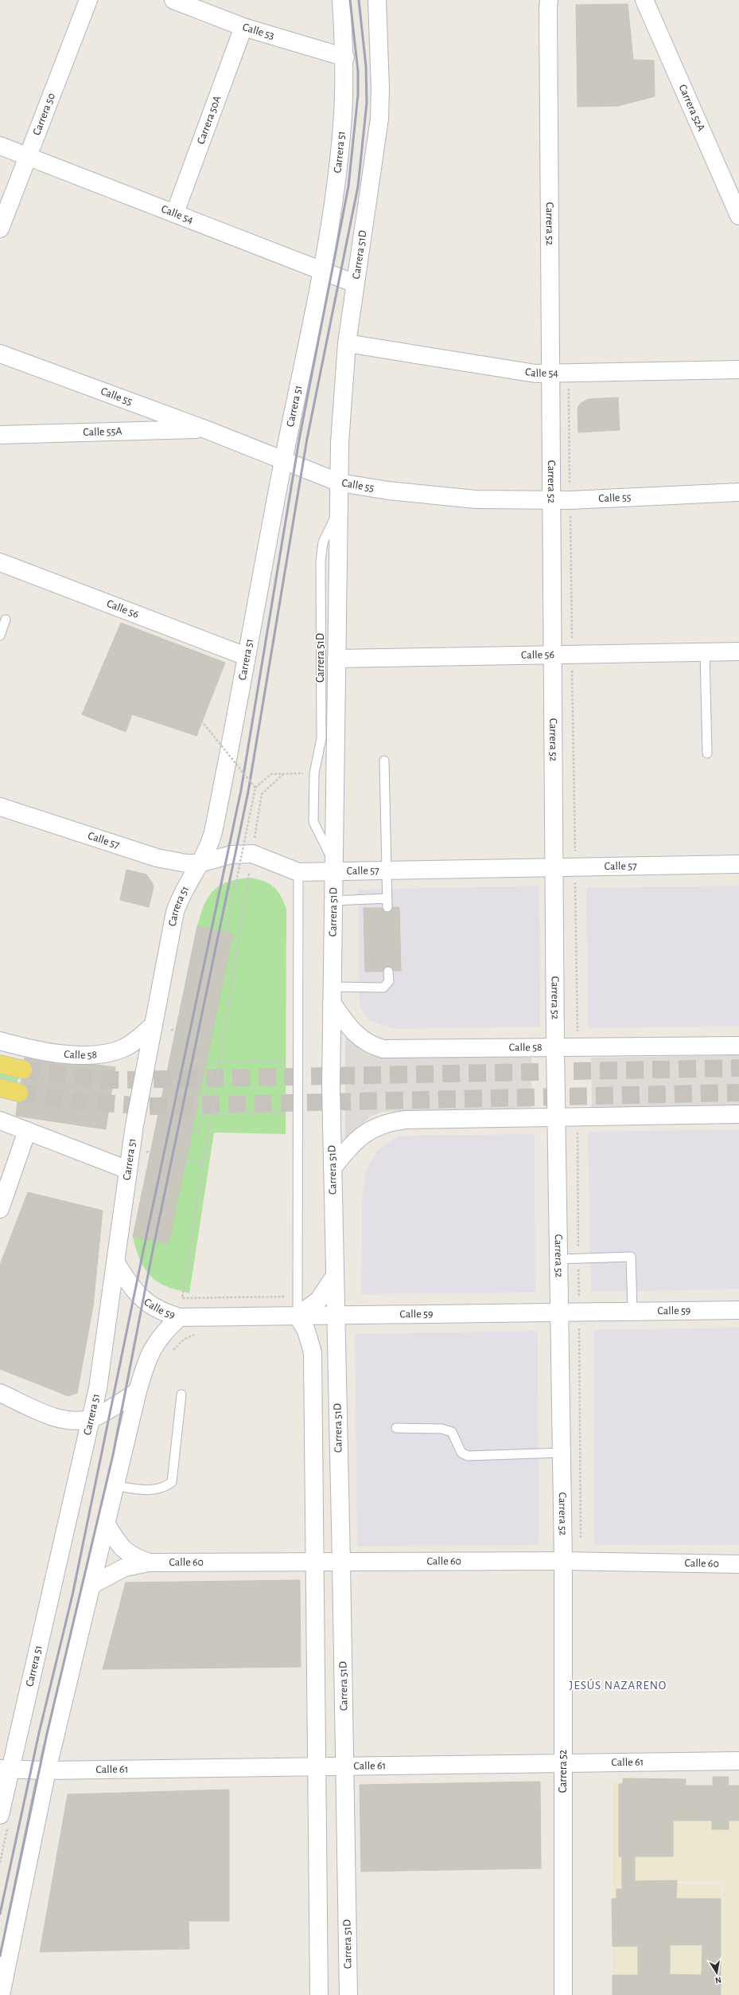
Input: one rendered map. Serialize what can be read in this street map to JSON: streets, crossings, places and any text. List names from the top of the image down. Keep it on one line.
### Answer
{"streets":{"main road":["Calle 53","Carrera 52A","Carrera 50","Carrera 50A","Carrera 51","Calle 54","Carrera 52","Carrera 51D","Calle 55","Calle 55A","Calle 56","Calle 57","Calle 58","Calle 59","Calle 60","Calle 61"]},"crossings":[["Calle 53","Carrera 50A"],["Calle 53","Carrera 51"],["Carrera 50","Calle 54"],["Carrera 50A","Calle 54"],["Carrera 51","Calle 54"],["Carrera 51","Calle 55"],["Carrera 51","Calle 56"],["Carrera 51","Calle 57"],["Carrera 51","Calle 58"],["Carrera 51","Calle 59"],["Carrera 51","Calle 61"],["Calle 54","Carrera 52"],["Calle 54","Carrera 51D"],["Carrera 52","Calle 55"],["Carrera 52","Calle 56"],["Carrera 52","Calle 57"],["Carrera 52","Calle 58"],["Carrera 52","Calle 59"],["Carrera 52","Calle 60"],["Carrera 52","Calle 61"],["Carrera 51D","Calle 55"],["Carrera 51D","Calle 56"],["Carrera 51D","Calle 57"],["Carrera 51D","Calle 58"],["Carrera 51D","Calle 59"],["Carrera 51D","Calle 60"],["Carrera 51D","Calle 61"],["Calle 55","Calle 55A"]],"districts":["JESÚS NAZARENO"],"north":"bottom"}
